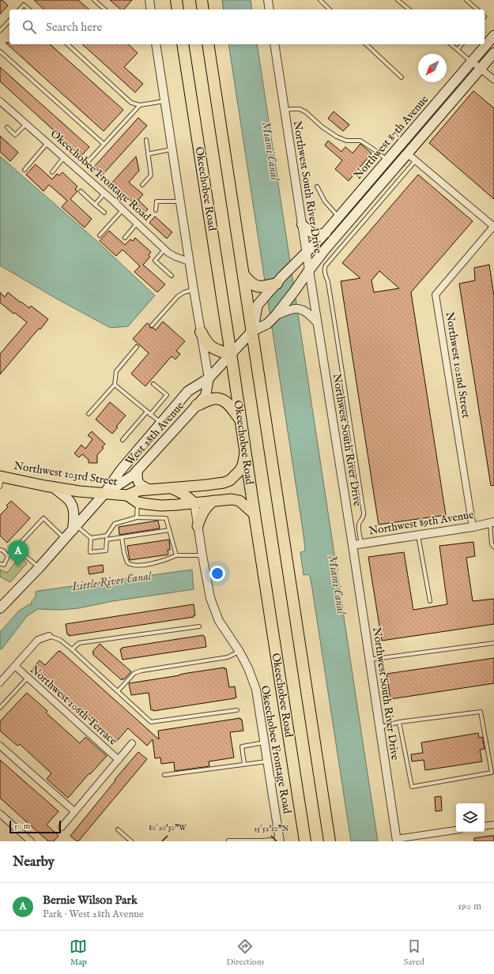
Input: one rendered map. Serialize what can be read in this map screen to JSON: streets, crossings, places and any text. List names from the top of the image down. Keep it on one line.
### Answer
{"streets":{"highway":["Okeechobee Road"],"main road":["Northwest 87th Avenue","West 28th Avenue","Northwest 103rd Street"],"street":["Okeechobee Frontage Road","Northwest South River Drive","Northwest 102nd Street","Northwest 89th Avenue","Northwest 106th Terrace"]},"crossings":[["Northwest 87th Avenue","Northwest South River Drive"],["Northwest 87th Avenue","West 28th Avenue"],["Okeechobee Frontage Road","Northwest 103rd Street"],["Northwest South River Drive","West 28th Avenue"],["Northwest South River Drive","Northwest 89th Avenue"],["Okeechobee Road","West 28th Avenue"],["Okeechobee Road","Northwest 103rd Street"],["Northwest 102nd Street","Northwest 89th Avenue"],["West 28th Avenue","Northwest 103rd Street"]],"water":["Miami Canal","Little River Canal"],"scale_bar":"50 m","north":"bottom left","page":{"search":"Search here","pins":"A","scale":"50 m","heading":"Nearby","list":[{"mark":"A","name":"Bernie Wilson Park","note":"Park · West 28th Avenue","value":"190 m"}],"nav":["Map","Directions","Saved"]},"coordinates":["80°20'30\"W","25°52'10\"N"]}
